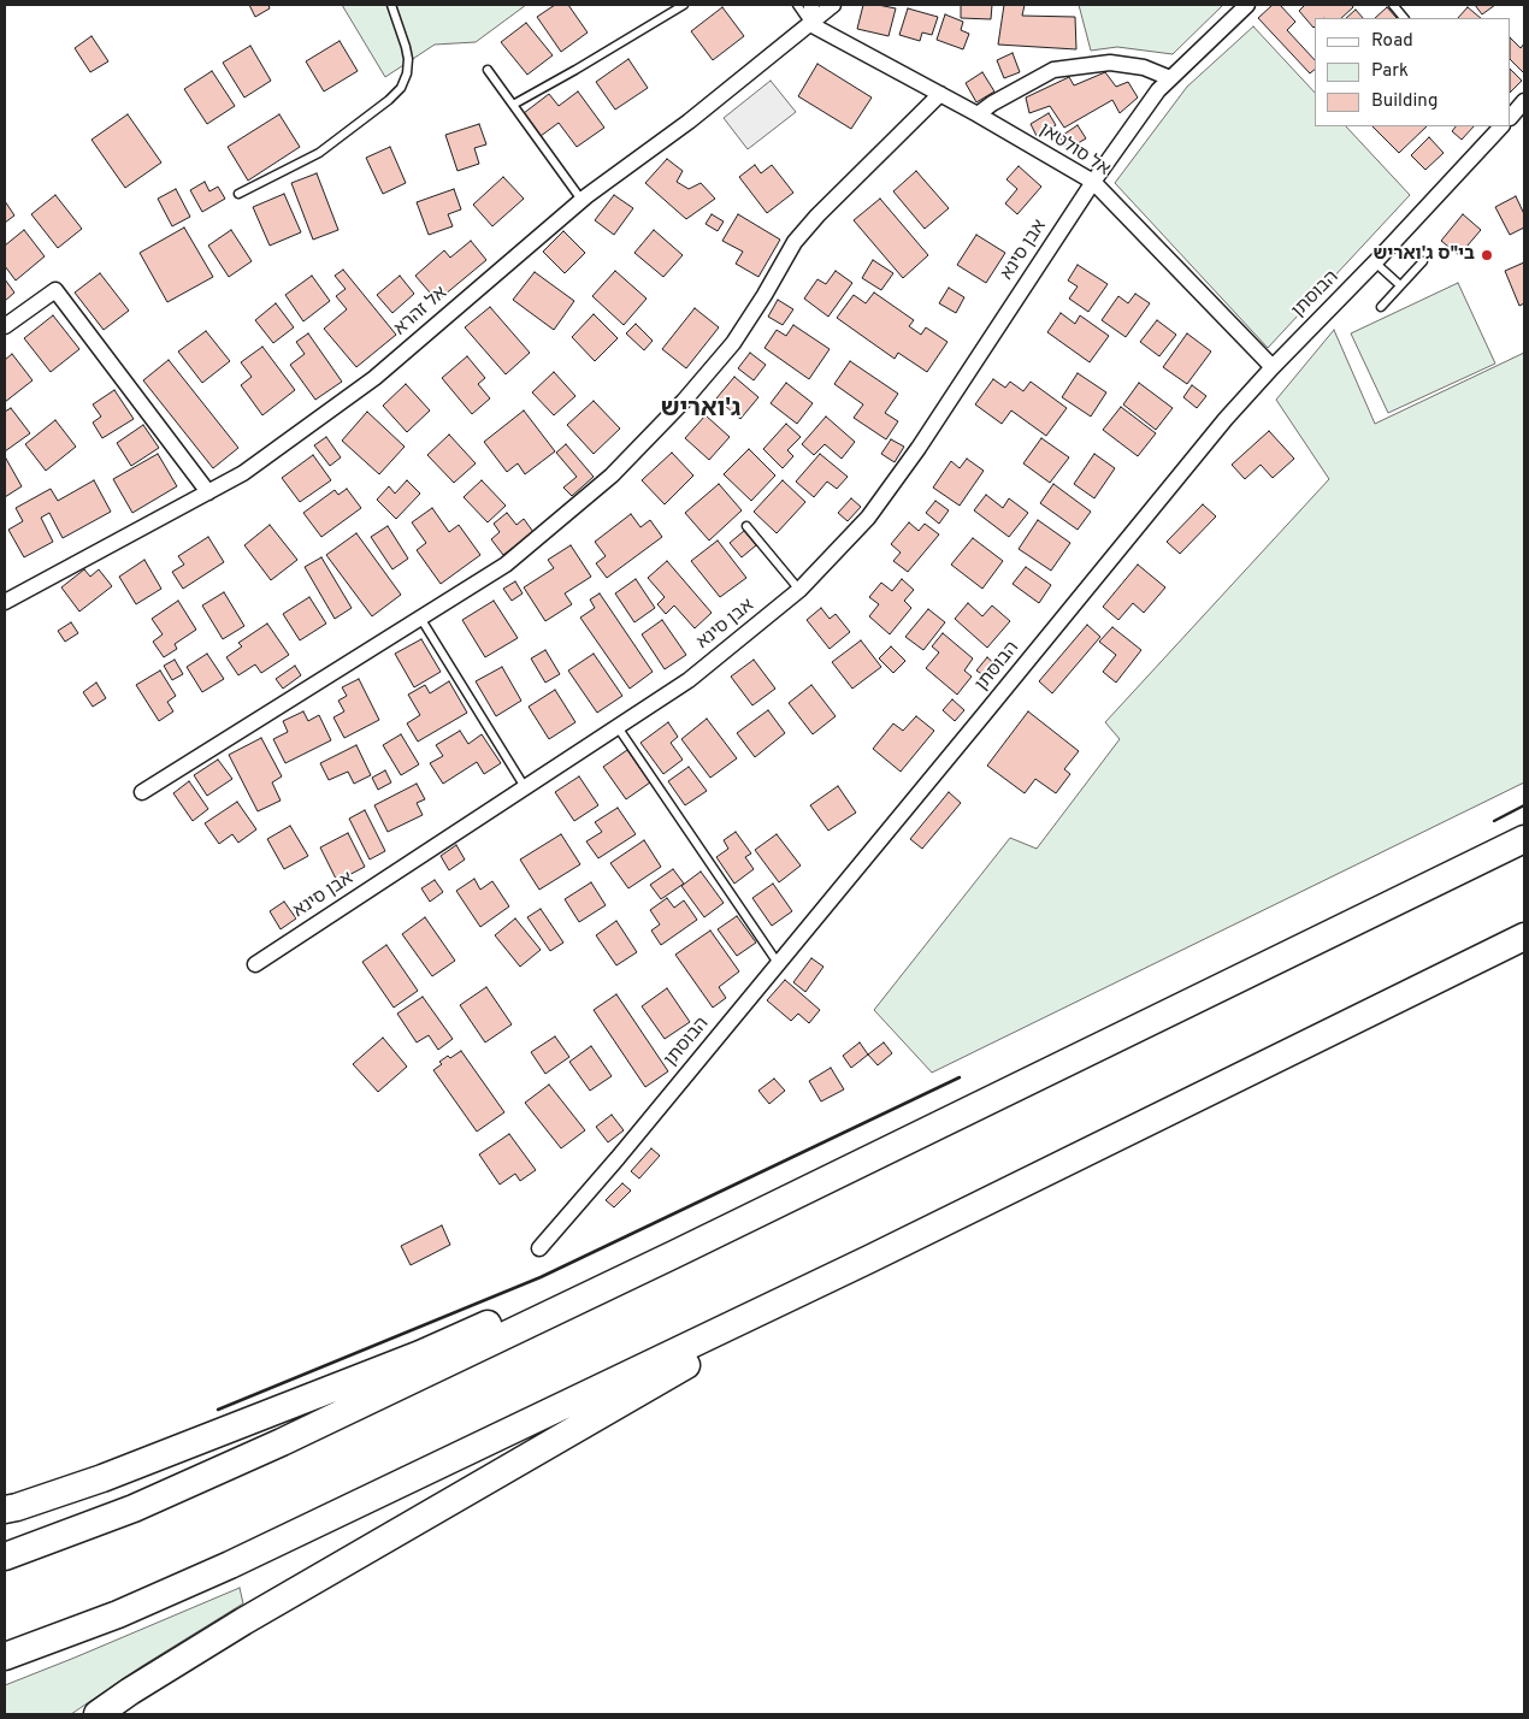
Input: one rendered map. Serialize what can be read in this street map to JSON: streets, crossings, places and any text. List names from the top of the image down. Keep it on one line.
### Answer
{"streets":{"street":["אל סולטאן","אבן סינא","הבוסתן","אל זהרא"]},"crossings":[["אל סולטאן","אבן סינא"],["אל סולטאן","הבוסתן"],["אל סולטאן","אל זהרא"]],"districts":["ג'ואריש"],"places":["בי\"ס ג'ואריש"],"legend":["Road","Park","Building"]}
